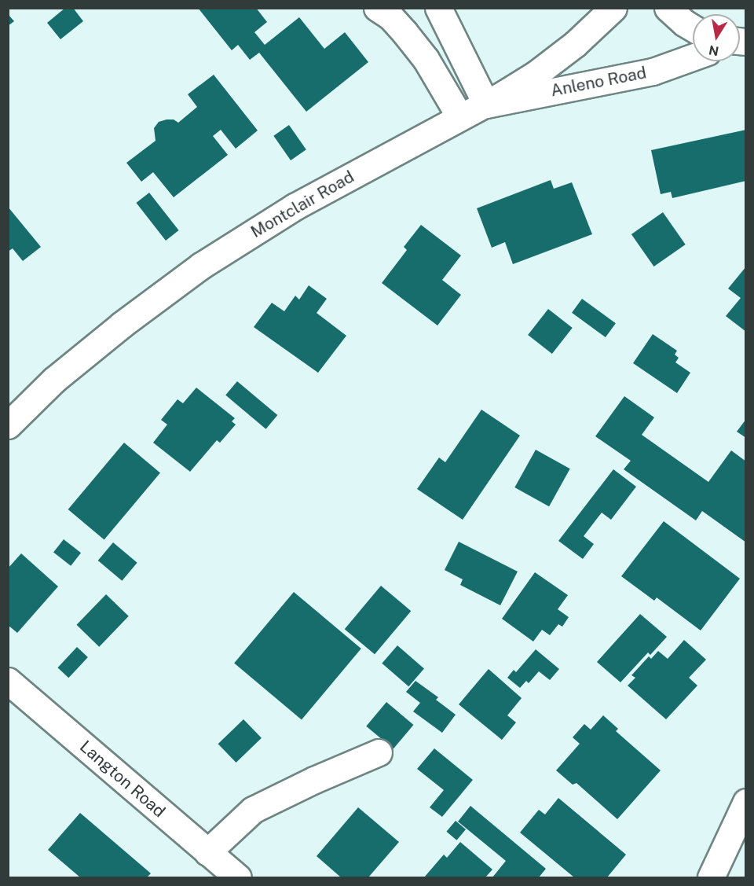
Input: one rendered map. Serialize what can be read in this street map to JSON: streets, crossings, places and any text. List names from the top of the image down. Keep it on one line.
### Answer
{"streets":{"street":["Anleno Road","Montclair Road","Langton Road"]},"crossings":[["Anleno Road","Montclair Road"]],"north":"bottom"}
